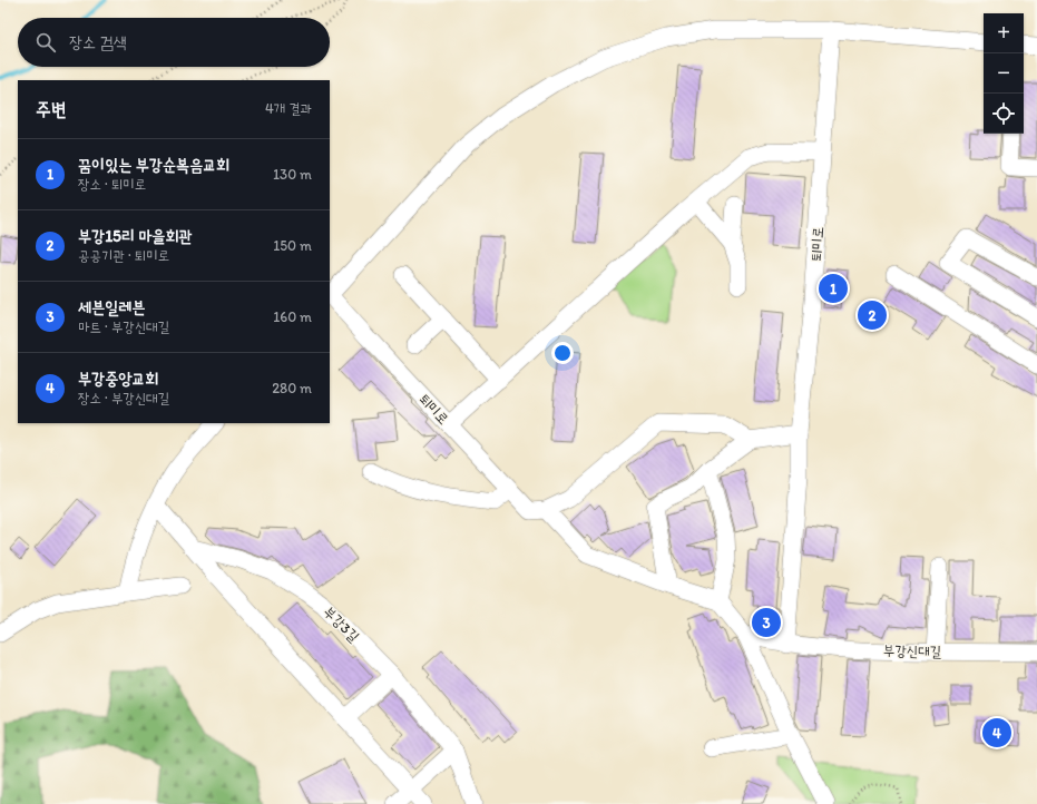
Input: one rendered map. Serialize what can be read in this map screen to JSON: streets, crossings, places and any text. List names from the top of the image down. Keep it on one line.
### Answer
{"streets":{"street":["퇴미로","부강3길","부강신대길"]},"page":{"map_buttons":["+","−"],"search":"장소 검색","heading":["주변","4개 결과"],"list":[{"mark":"1","name":"꿈이있는 부강순복음교회","note":"장소 · 퇴미로","value":"130 m"},{"mark":"2","name":"부강15리 마을회관","note":"공공기관 · 퇴미로","value":"150 m"},{"mark":"3","name":"세븐일레븐","note":"마트 · 부강신대길","value":"160 m"},{"mark":"4","name":"부강중앙교회","note":"장소 · 부강신대길","value":"280 m"}],"pins":["1","2","3","4"]}}
